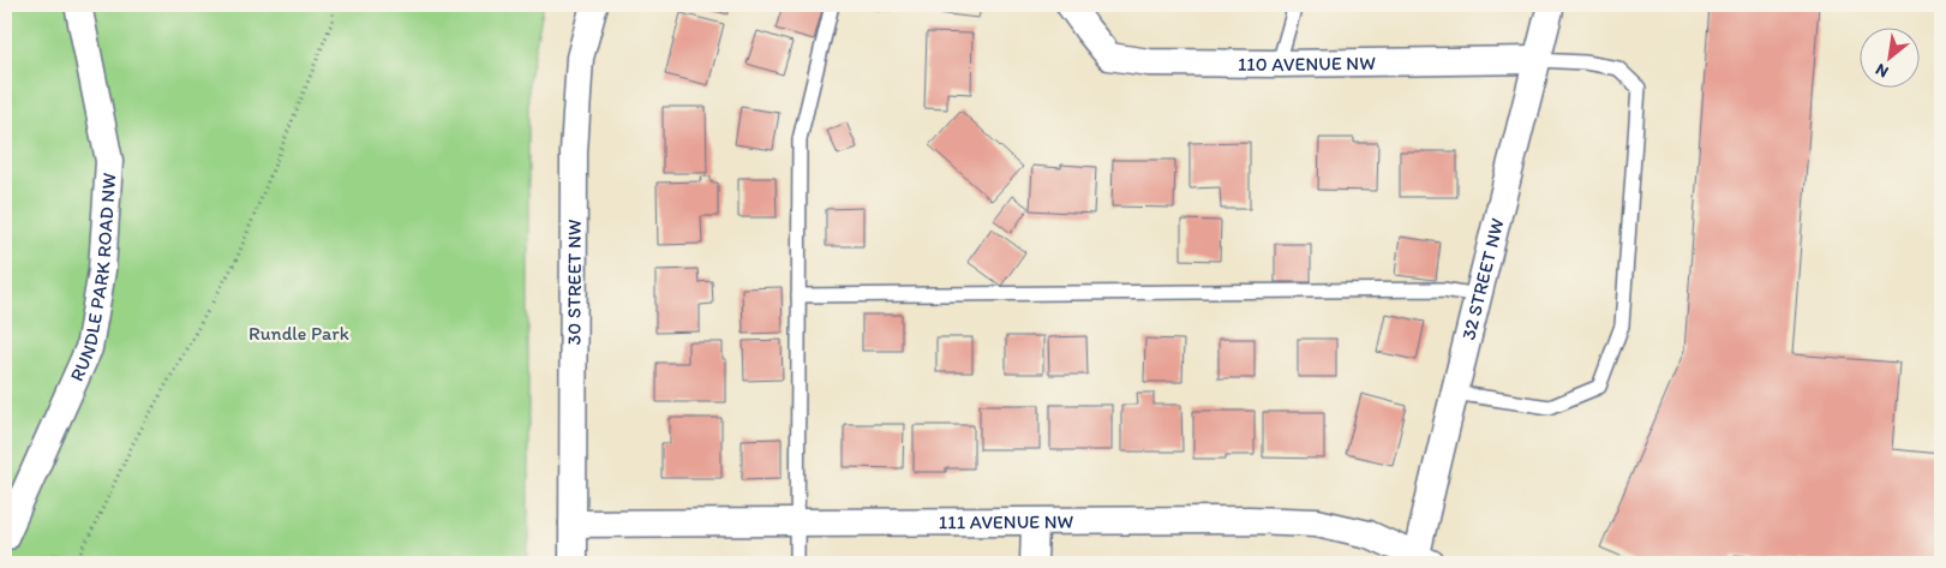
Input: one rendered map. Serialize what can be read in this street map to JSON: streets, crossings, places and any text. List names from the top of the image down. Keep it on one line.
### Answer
{"streets":{"street":["110 AVENUE NW","RUNDLE PARK ROAD NW","32 STREET NW","30 STREET NW","111 AVENUE NW"]},"crossings":[["110 AVENUE NW","32 STREET NW"],["32 STREET NW","111 AVENUE NW"],["30 STREET NW","111 AVENUE NW"]],"parks":["Rundle Park"],"north":"bottom left"}
